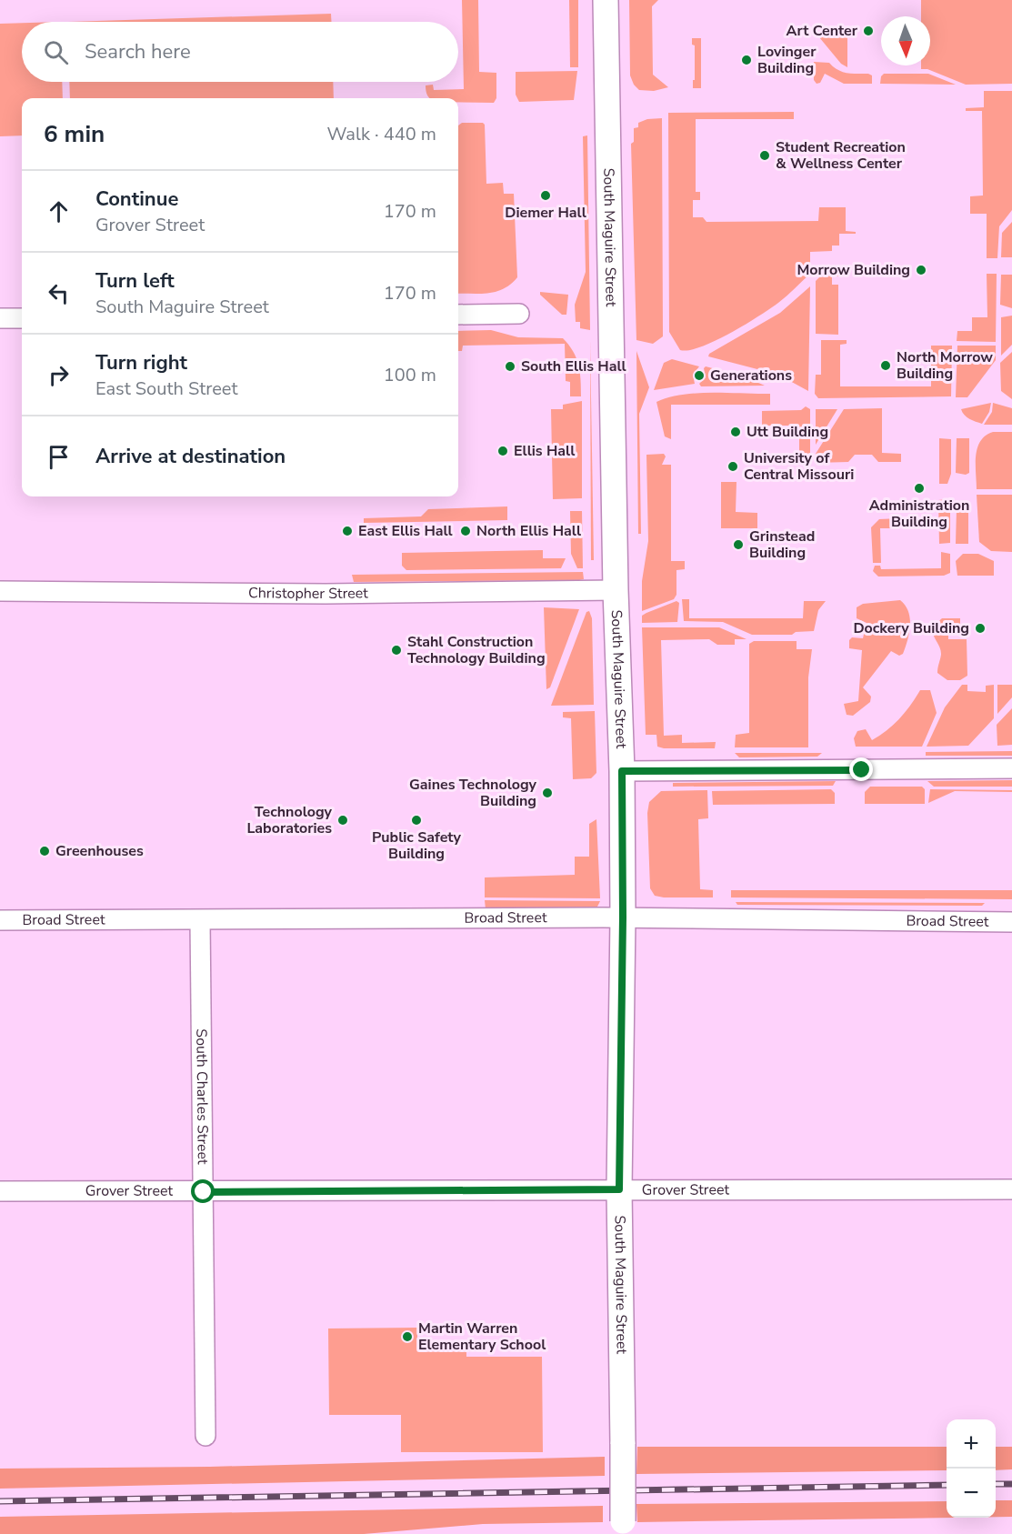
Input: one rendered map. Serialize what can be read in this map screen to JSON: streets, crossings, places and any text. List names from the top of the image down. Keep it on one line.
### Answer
{"streets":{"main road":["South Maguire Street"],"street":["Christopher Street","Broad Street","South Charles Street","Grover Street"]},"crossings":[["South Maguire Street","Christopher Street"],["South Maguire Street","Broad Street"],["South Maguire Street","Grover Street"],["Broad Street","South Charles Street"],["South Charles Street","Grover Street"]],"places":["Art Center","Lovinger Building","Student Recreation & Wellness Center","Diemer Hall","Morrow Building","North Morrow Building","South Ellis Hall","Generations","Utt Building","Ellis Hall","University of Central Missouri","Administration Building","East Ellis Hall","North Ellis Hall","Grinstead Building","Dockery Building","Stahl Construction Technology Building","Gaines Technology Building","Technology Laboratories","Public Safety Building","Greenhouses","Martin Warren Elementary School"],"north":"bottom","page":{"search":"Search here","heading":["6 min","Walk · 440 m"],"list":[["Continue","Grover Street","170 m"],["Turn left","South Maguire Street","170 m"],["Turn right","East South Street","100 m"],"Arrive at destination"],"map_buttons":["+","−"]}}
